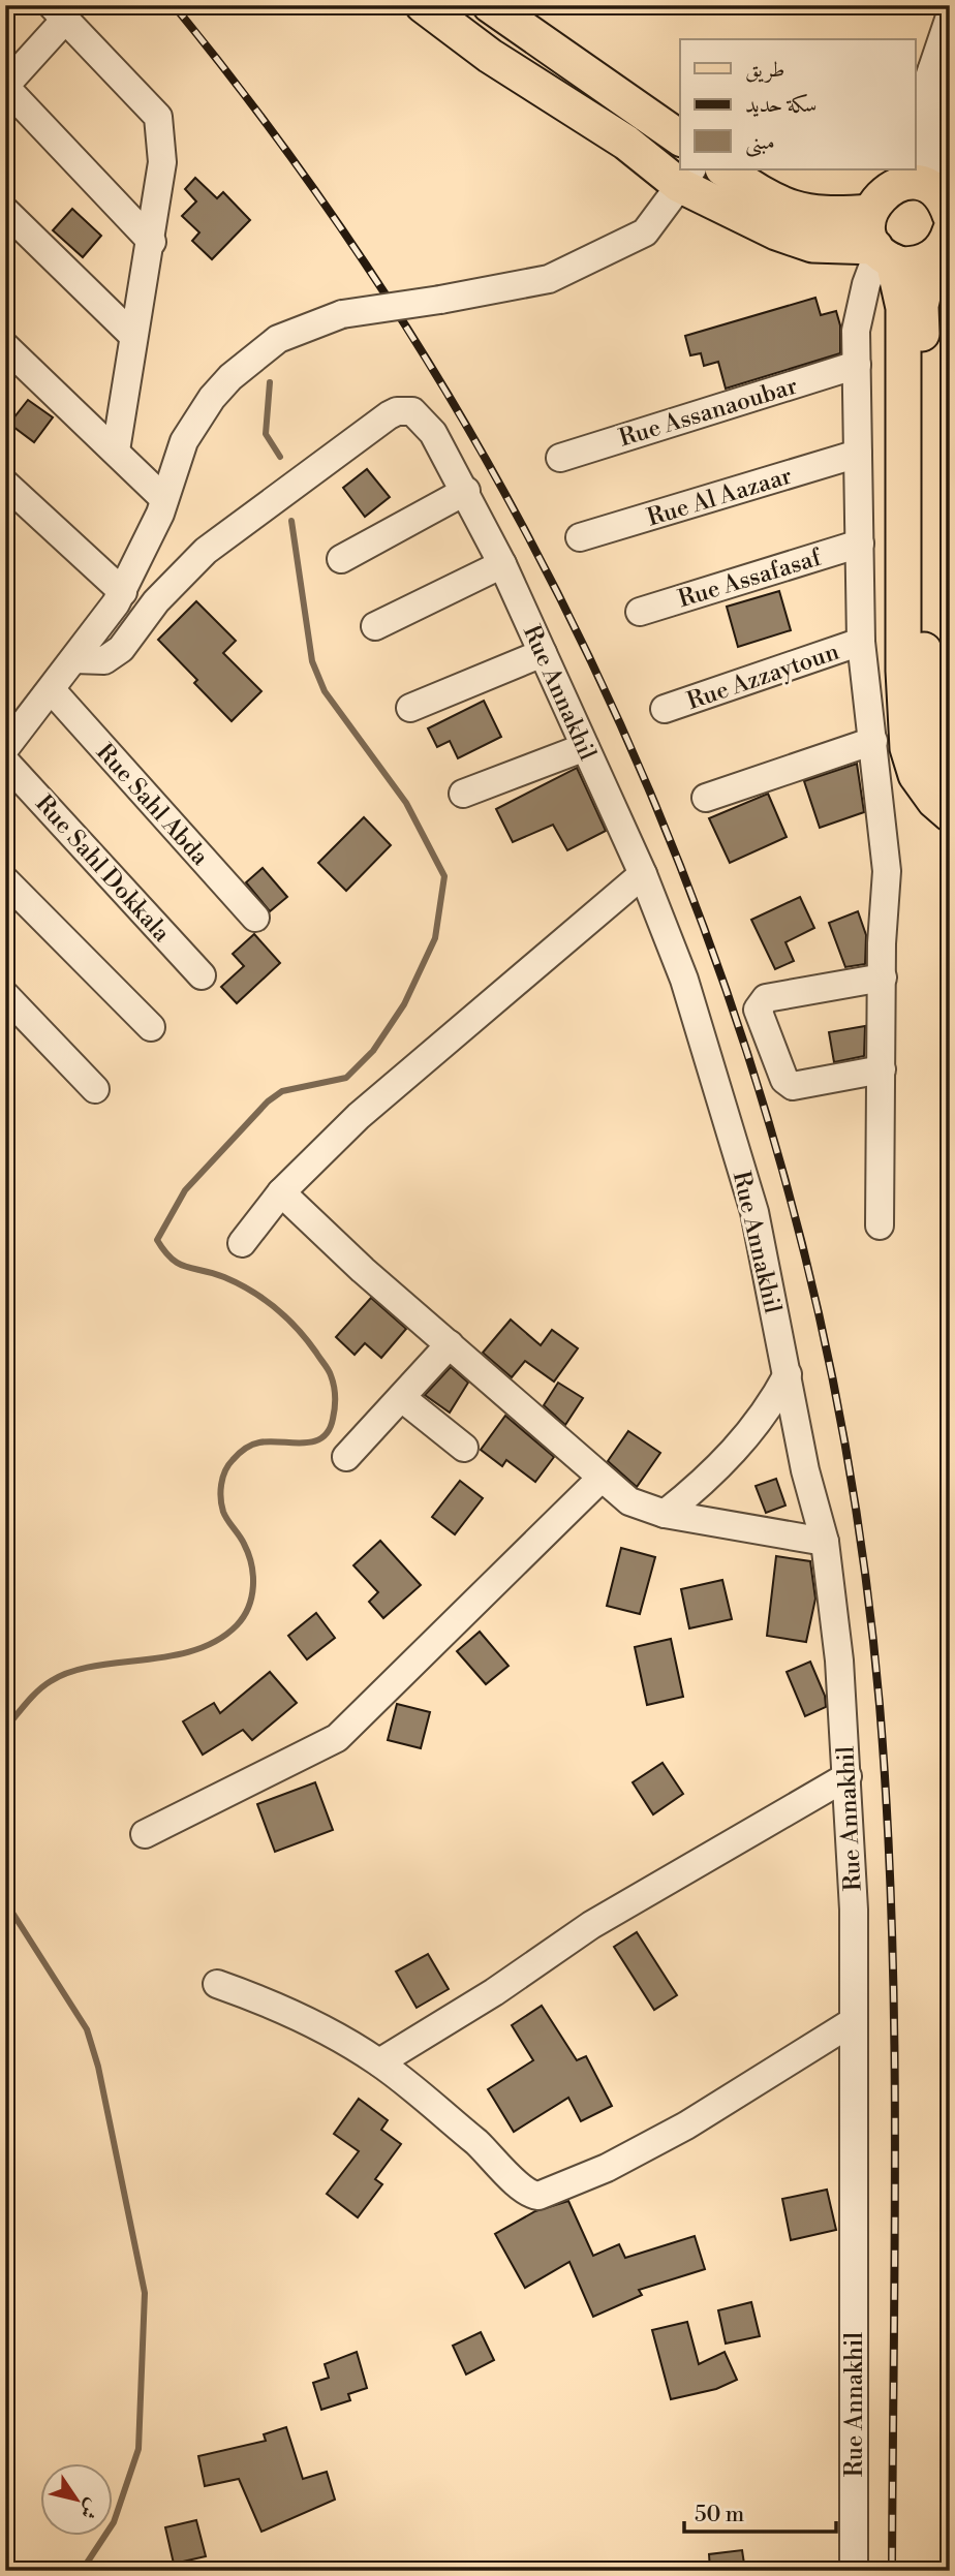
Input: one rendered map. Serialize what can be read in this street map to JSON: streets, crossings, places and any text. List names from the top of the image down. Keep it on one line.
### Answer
{"streets":{"street":["Rue Assanaoubar","Rue Al Aazaar","Rue Assafasaf","Rue Azzaytoun","Rue Annakhil","Rue Sahl Abda","Rue Sahl Dokkala"]},"legend":["طريق","سكة حديد","مبنى"],"scale_bar":"50 m","north":"bottom right"}
